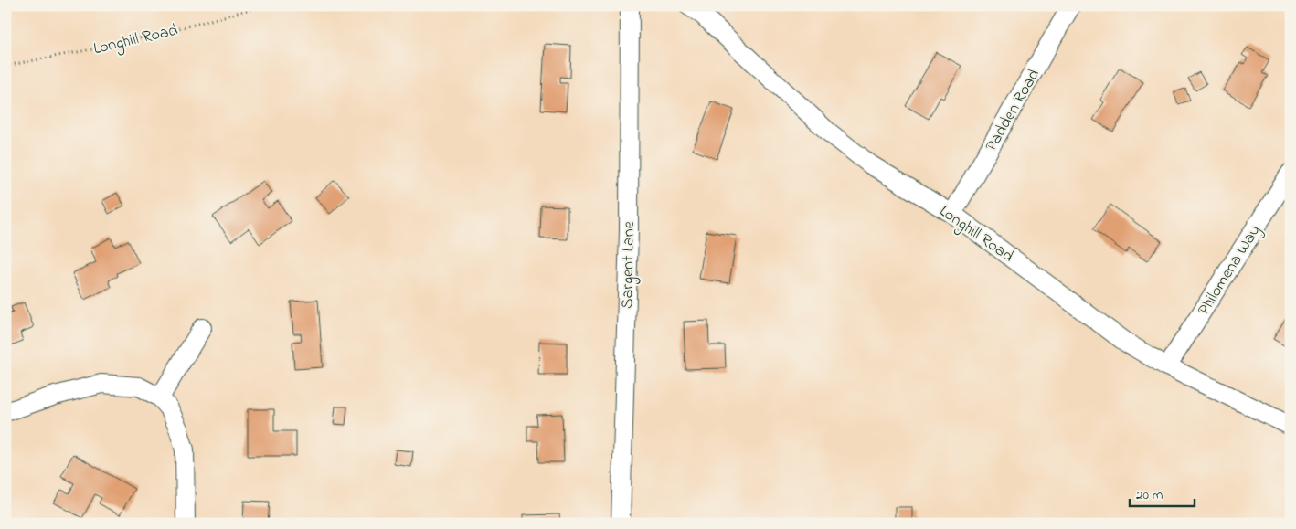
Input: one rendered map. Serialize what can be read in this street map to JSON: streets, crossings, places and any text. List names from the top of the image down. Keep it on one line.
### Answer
{"streets":{"street":["Longhill Road","Padden Road","Sargent Lane","Philomena Way"]},"crossings":[["Longhill Road","Padden Road"],["Longhill Road","Philomena Way"]],"scale_bar":"20 m"}
